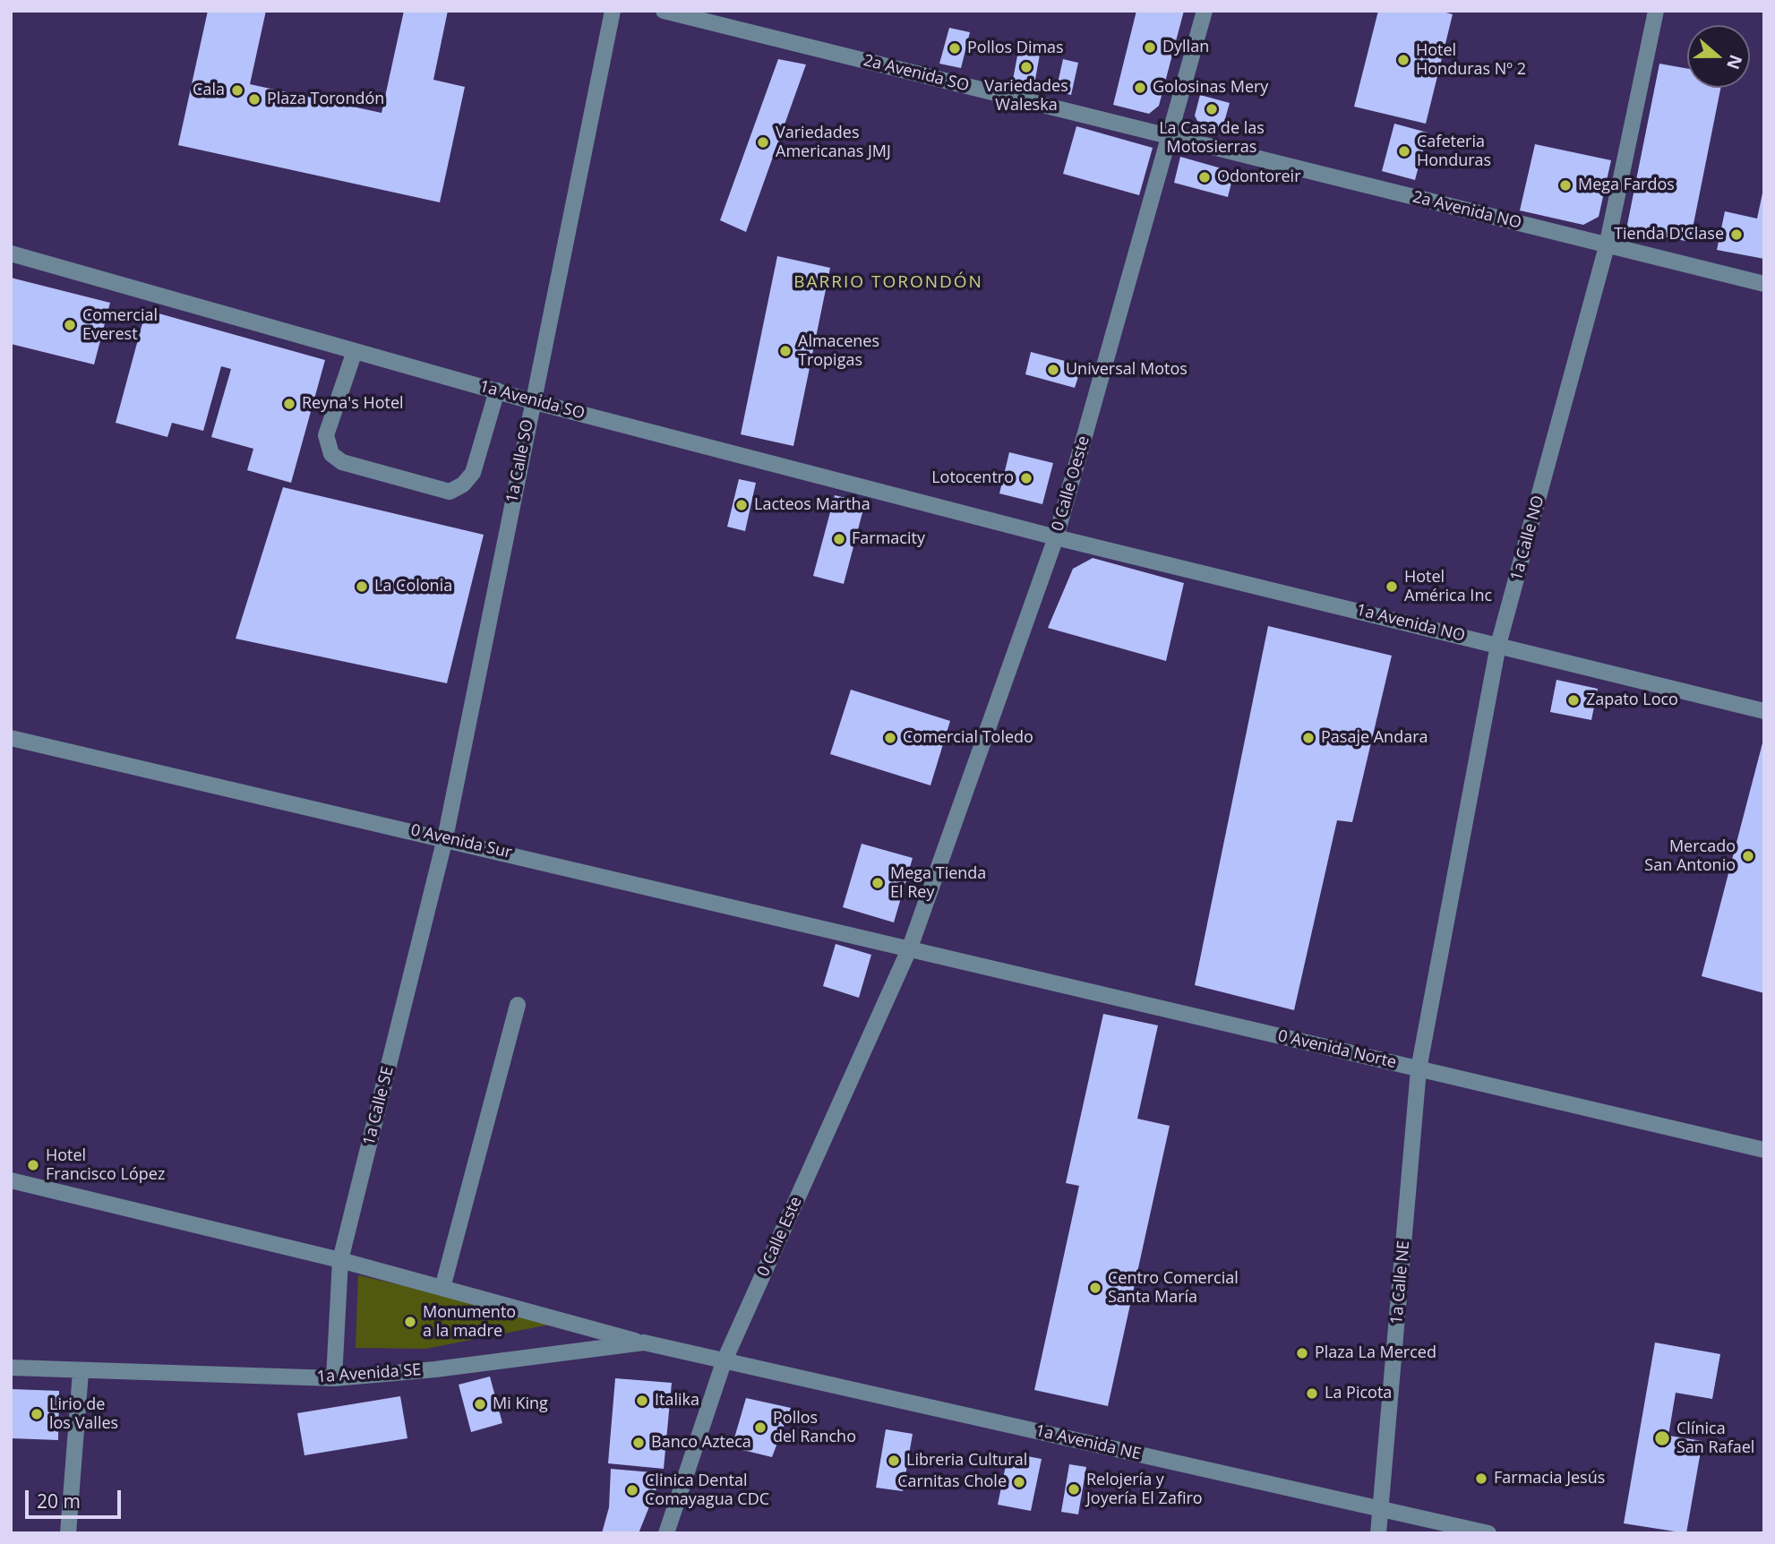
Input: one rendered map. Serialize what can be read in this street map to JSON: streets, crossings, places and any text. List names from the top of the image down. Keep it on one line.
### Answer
{"streets":{"street":["2a Avenida SO","2a Avenida NO","1a Avenida SO","1a Calle SO","0 Calle Oeste","1a Calle NO","1a Avenida NO","0 Avenida Sur","0 Avenida Norte","1a Calle SE","0 Calle Este","1a Calle NE","1a Avenida SE","1a Avenida NE"]},"crossings":[["2a Avenida SO","2a Avenida NO"],["2a Avenida SO","0 Calle Oeste"],["2a Avenida NO","0 Calle Oeste"],["2a Avenida NO","1a Calle NO"],["1a Avenida SO","1a Calle SO"],["1a Avenida SO","0 Calle Oeste"],["1a Avenida SO","1a Avenida NO"],["1a Calle SO","0 Avenida Sur"],["1a Calle SO","1a Calle SE"],["0 Calle Oeste","1a Avenida NO"],["0 Calle Oeste","0 Avenida Sur"],["0 Calle Oeste","0 Avenida Norte"],["0 Calle Oeste","0 Calle Este"],["1a Calle NO","1a Avenida NO"],["1a Calle NO","0 Avenida Norte"],["1a Calle NO","1a Calle NE"],["0 Avenida Sur","0 Avenida Norte"],["0 Avenida Sur","1a Calle SE"],["0 Avenida Sur","0 Calle Este"],["0 Avenida Norte","0 Calle Este"],["0 Avenida Norte","1a Calle NE"],["1a Calle SE","1a Avenida SE"],["0 Calle Este","1a Avenida SE"],["0 Calle Este","1a Avenida NE"],["1a Calle NE","1a Avenida NE"],["1a Avenida SE","1a Avenida NE"]],"districts":["BARRIO TORONDÓN"],"places":["Dyllan","Pollos Dimas","Hotel Honduras Nº 2","Variedades Waleska","Golosinas Mery","Cala","Plaza Torondón","La Casa de las Motosierras","Variedades Americanas JMJ","Cafeteria Honduras","Odontoreir","Mega Fardos","Tienda D'Clase","Comercial Everest","Almacenes Tropigas","Universal Motos","Reyna's Hotel","Lotocentro","Lacteos Martha","Farmacity","La Colonia","Hotel América Inc","Zapato Loco","Comercial Toledo","Pasaje Andara","Mercado San Antonio","Mega Tienda El Rey","Hotel Francisco López","Centro Comercial Santa María","Monumento a la madre","Plaza La Merced","La Picota","Italika","Mi King","Lirio de los Valles","Pollos del Rancho","Clínica San Rafael","Banco Azteca","Libreria Cultural","Farmacia Jesús","Carnitas Chole","Relojería y Joyería El Zafiro","Clinica Dental Comayagua CDC"],"scale_bar":"20 m","north":"right"}
